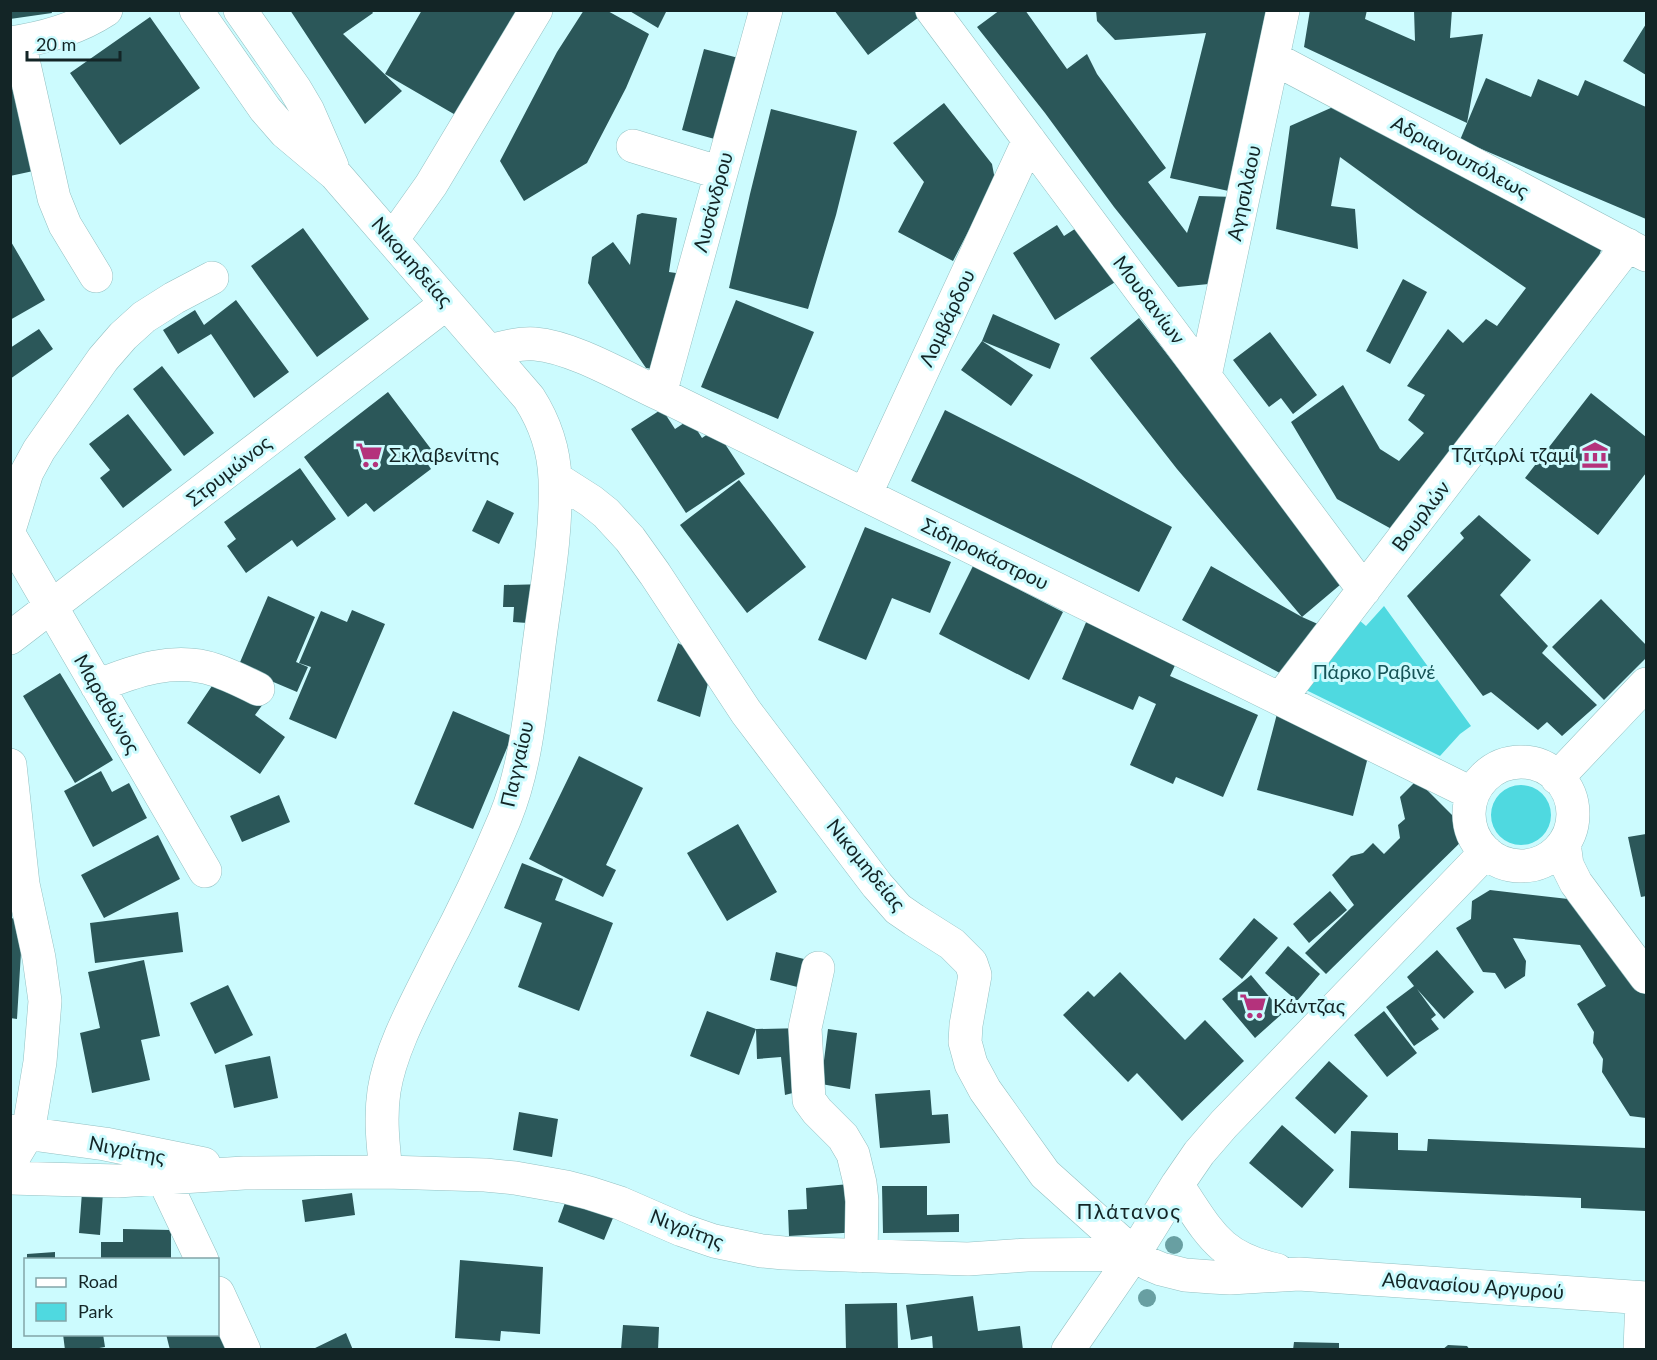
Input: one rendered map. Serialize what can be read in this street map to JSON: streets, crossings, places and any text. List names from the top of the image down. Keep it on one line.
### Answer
{"streets":{"street":["Αδριανουπόλεως","Αγησιλάου","Λυσάνδρου","Νικομηδείας","Μουδανίων","Λομβάρδου","Στρυμώνος","Βουρλών","Σιδηροκάστρου","Μαραθώνος","Παγγαίου","Νιγρίτης","Αθανασίου Αργυρού"]},"crossings":[["Αδριανουπόλεως","Αγησιλάου"],["Αδριανουπόλεως","Βουρλών"],["Αγησιλάου","Μουδανίων"],["Λυσάνδρου","Σιδηροκάστρου"],["Νικομηδείας","Στρυμώνος"],["Νικομηδείας","Σιδηροκάστρου"],["Νικομηδείας","Παγγαίου"],["Νικομηδείας","Νιγρίτης"],["Νικομηδείας","Αθανασίου Αργυρού"],["Μουδανίων","Λομβάρδου"],["Μουδανίων","Βουρλών"],["Λομβάρδου","Σιδηροκάστρου"],["Στρυμώνος","Μαραθώνος"],["Βουρλών","Σιδηροκάστρου"],["Σιδηροκάστρου","Παγγαίου"],["Παγγαίου","Νιγρίτης"],["Νιγρίτης","Αθανασίου Αργυρού"]],"districts":["Πλάτανος"],"parks":["Πάρκο Ραβινέ"],"places":{"supermarket":["Σκλαβενίτης","Κάντζας"],"museum":["Τζιτζιρλί τζαμί"]},"legend":["Road","Park"],"scale_bar":"20 m"}
